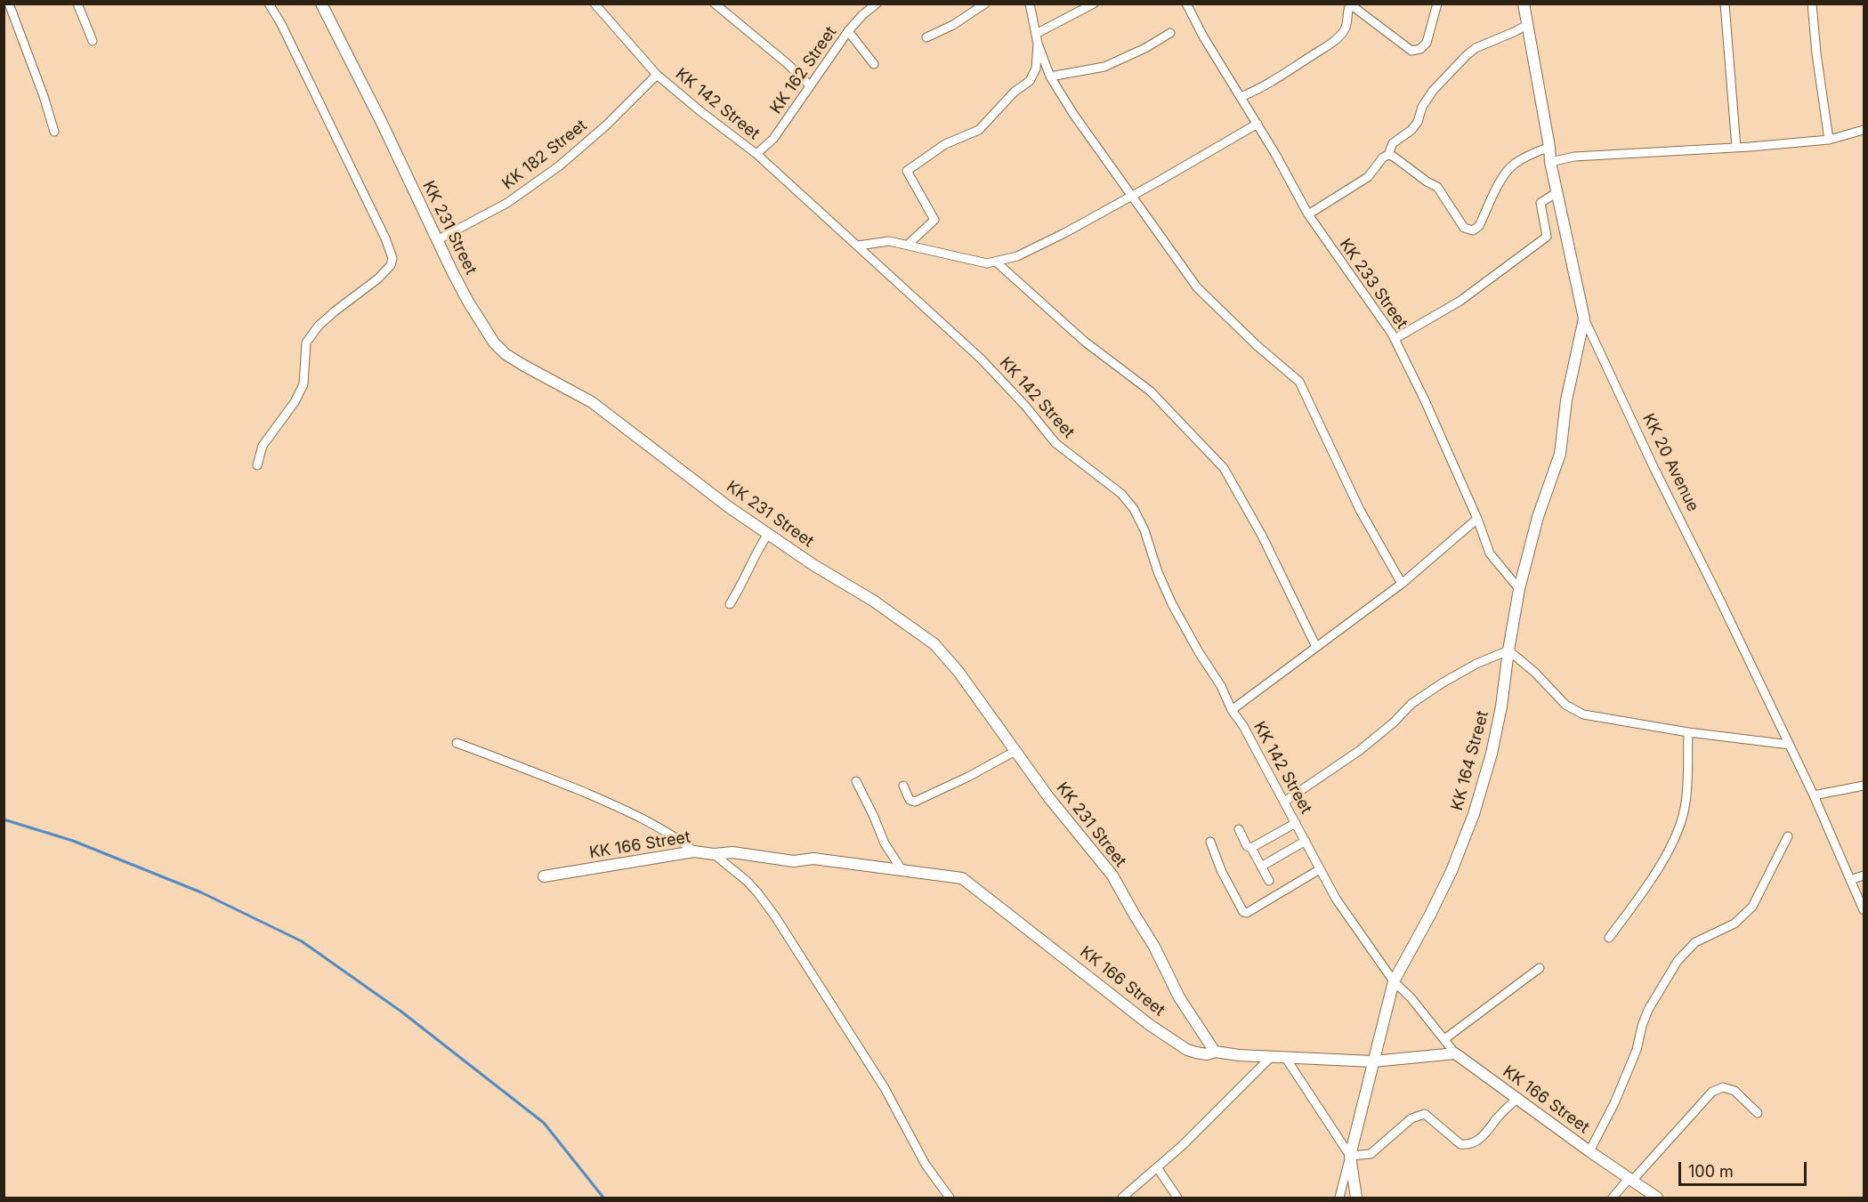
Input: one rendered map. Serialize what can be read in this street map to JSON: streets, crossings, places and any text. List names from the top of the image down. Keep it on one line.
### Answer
{"streets":{"street":["KK 162 Street","KK 142 Street","KK 182 Street","KK 231 Street","KK 233 Street","KK 20 Avenue","KK 164 Street","KK 166 Street"]},"crossings":[["KK 162 Street","KK 142 Street"],["KK 142 Street","KK 182 Street"],["KK 142 Street","KK 164 Street"],["KK 142 Street","KK 166 Street"],["KK 182 Street","KK 231 Street"],["KK 231 Street","KK 166 Street"],["KK 233 Street","KK 164 Street"],["KK 20 Avenue","KK 164 Street"],["KK 164 Street","KK 166 Street"]],"scale_bar":"100 m"}
